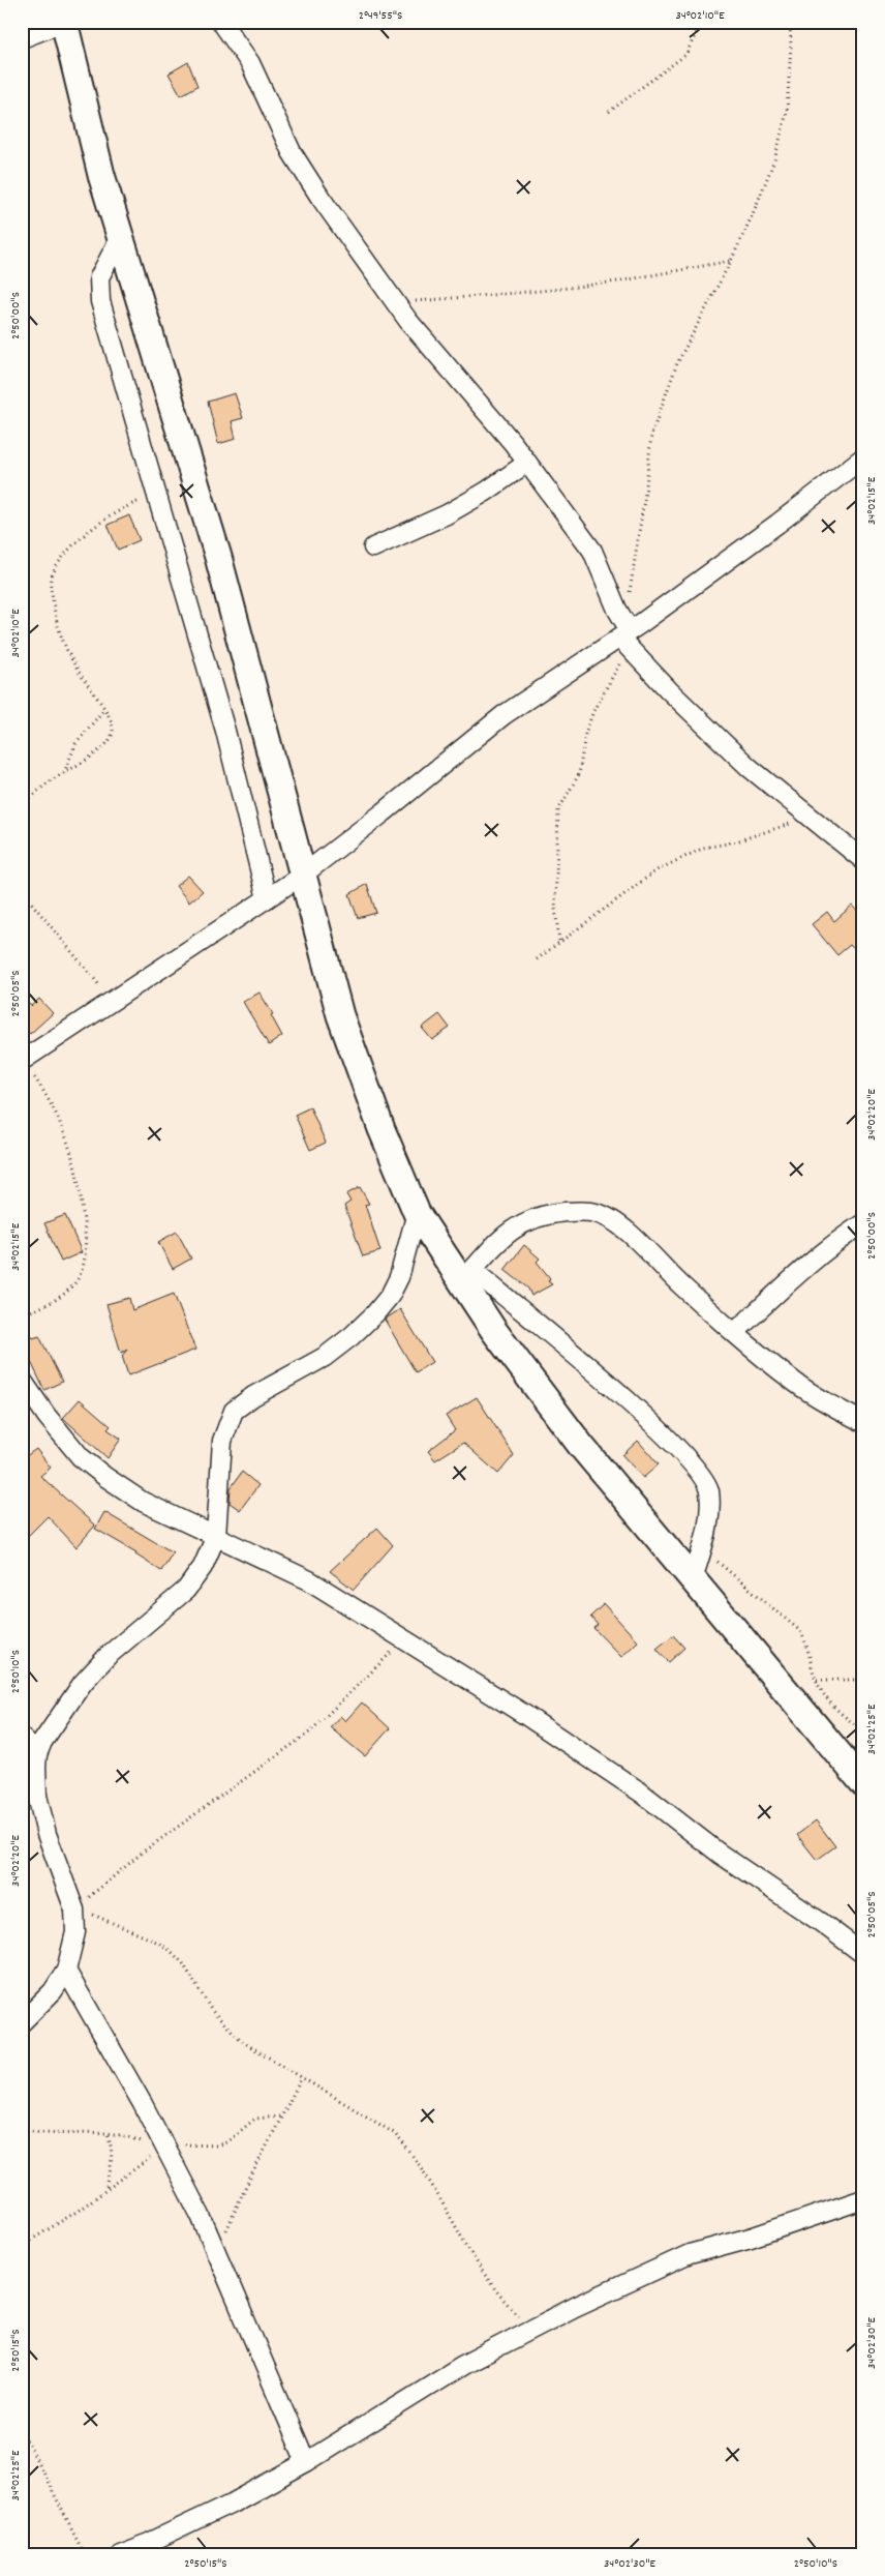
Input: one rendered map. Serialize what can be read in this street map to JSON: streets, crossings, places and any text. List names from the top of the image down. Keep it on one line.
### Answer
{"coordinates":["2°49'55\"S","34°02'10\"E","2°50'00\"S","34°02'15\"E","2°50'05\"S","34°02'20\"E","2°50'10\"S","34°02'25\"E","34°02'30\"E","2°50'15\"S"]}
